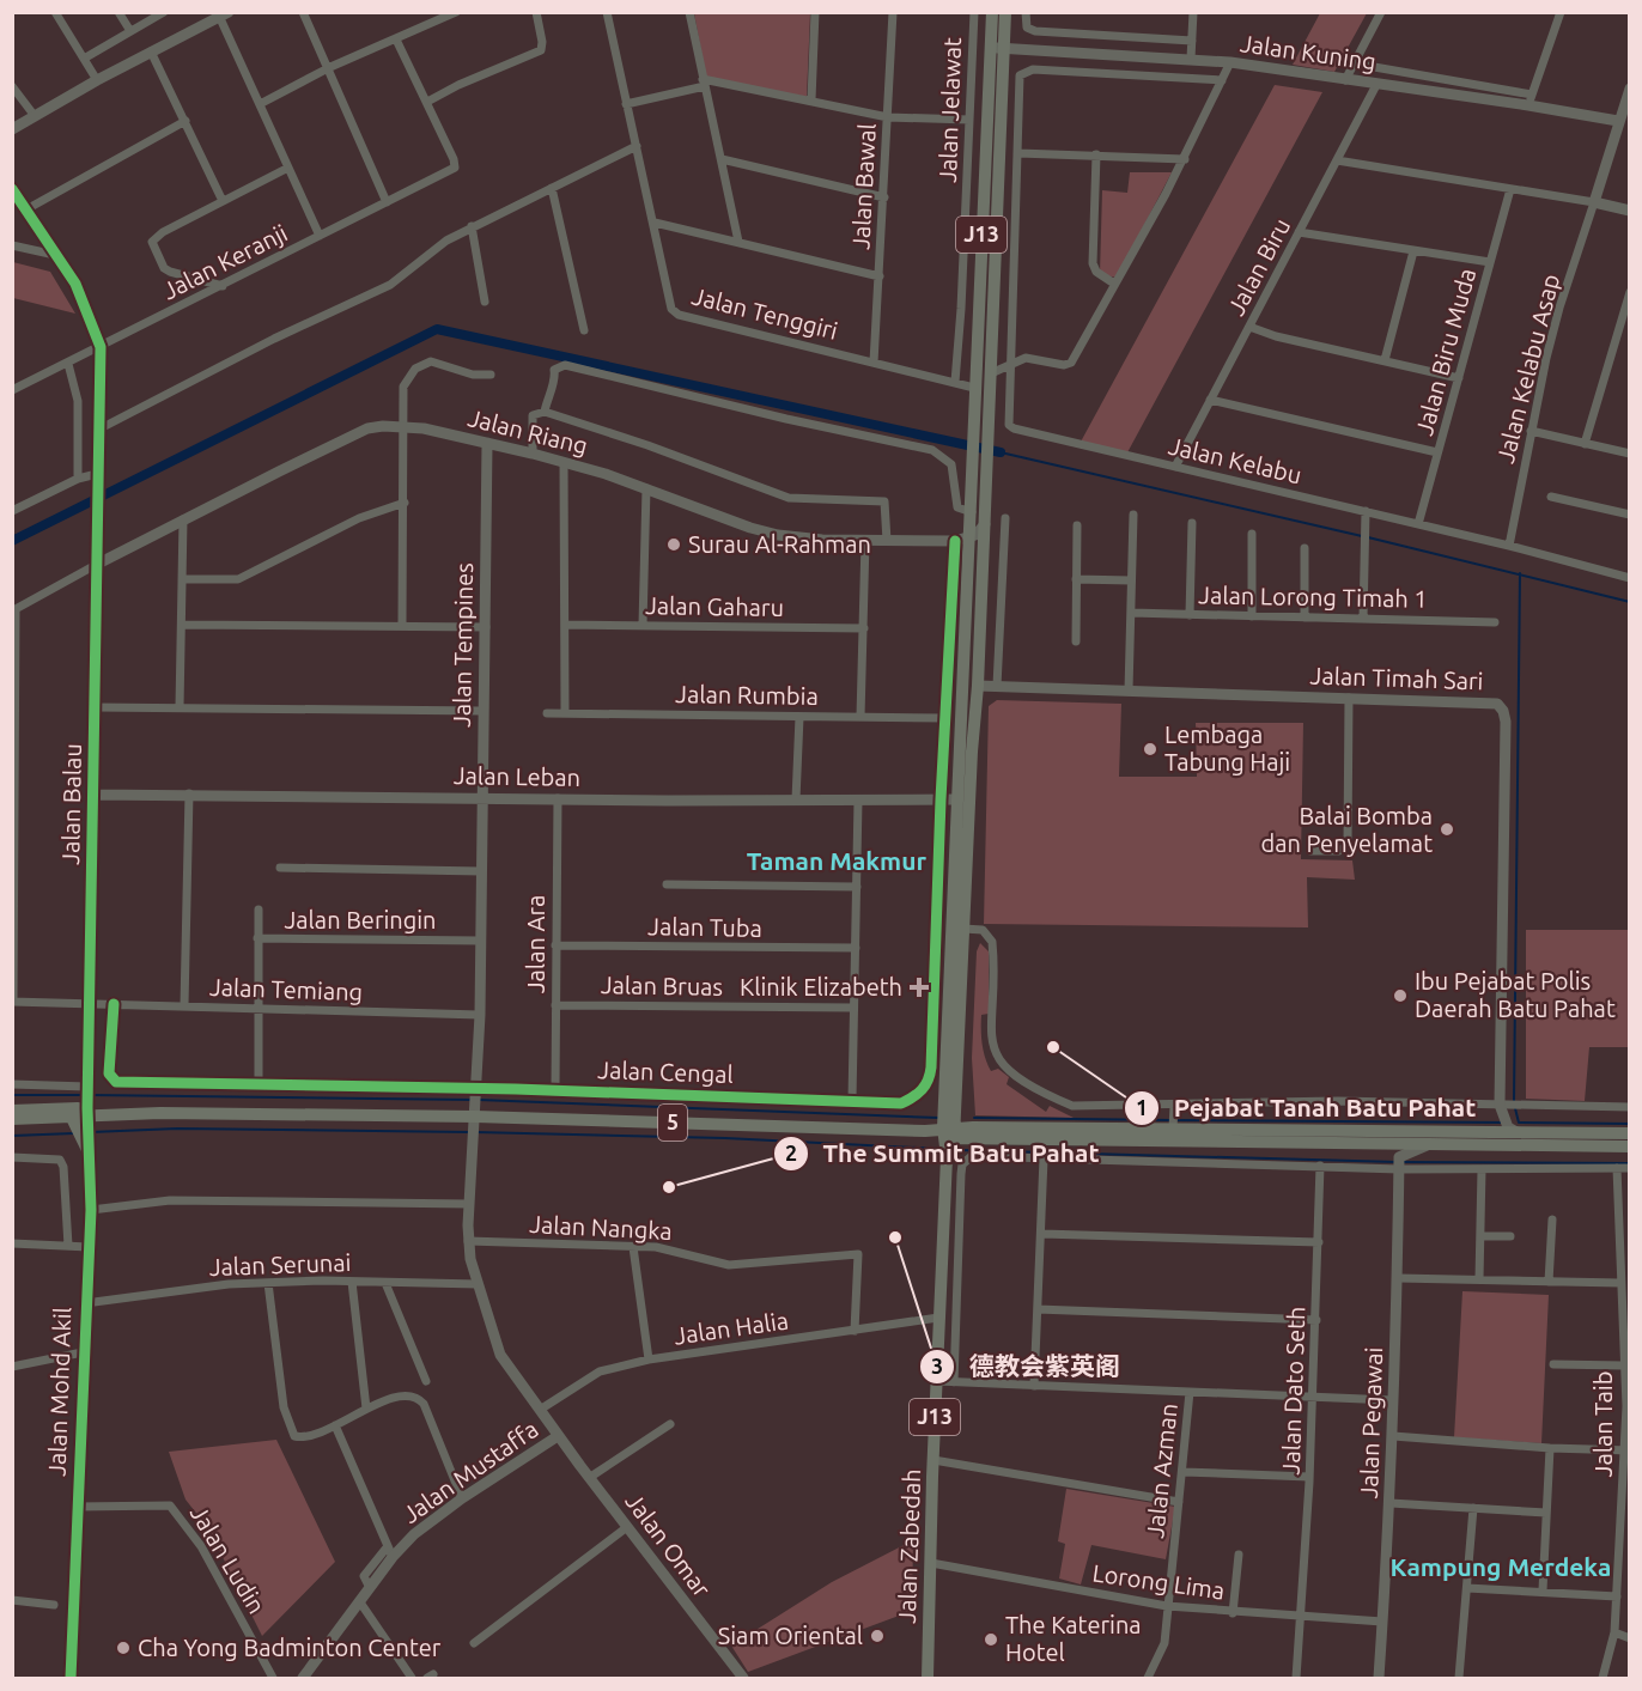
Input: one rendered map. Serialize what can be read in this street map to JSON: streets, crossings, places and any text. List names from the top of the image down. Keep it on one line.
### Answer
{"streets":{"main road":["J13","5","Jalan Zabedah"],"street":["Jalan Kuning","Jalan Jelawat","Jalan Bawal","Jalan Keranji","Jalan Biru","Jalan Tenggiri","Jalan Biru Muda","Jalan Kelabu Asap","Jalan Riang","Jalan Kelabu","Jalan Lorong Timah 1","Jalan Gaharu","Jalan Tempines","Jalan Timah Sari","Jalan Rumbia","Jalan Leban","Jalan Balau","Jalan Beringin","Jalan Tuba","Jalan Ara","Jalan Bruas","Jalan Temiang","Jalan Cengal","Jalan Nangka","Jalan Serunai","Jalan Halia","Jalan Dato Seth","Jalan Mohd Akil","Jalan Pegawai","Jalan Taib","Jalan Azman","Jalan Mustaffa","Jalan Omar","Jalan Ludin","Lorong Lima"]},"crossings":[["Jalan Kuning","J13"],["Jalan Kuning","Jalan Biru"],["Jalan Jelawat","Jalan Tenggiri"],["Jalan Bawal","Jalan Tenggiri"],["J13","Jalan Tenggiri"],["J13","Jalan Riang"],["J13","Jalan Timah Sari"],["J13","Jalan Leban"],["J13","5"],["J13","Jalan Zabedah"],["Jalan Keranji","Jalan Balau"],["Jalan Biru","Jalan Kelabu"],["Jalan Biru Muda","Jalan Kelabu"],["Jalan Kelabu Asap","Jalan Kelabu"],["Jalan Riang","Jalan Tempines"],["Jalan Riang","Jalan Balau"],["Jalan Riang","Jalan Cengal"],["Jalan Tempines","Jalan Leban"],["Jalan Tempines","Jalan Beringin"],["Jalan Tempines","Jalan Temiang"],["Jalan Tempines","Jalan Mustaffa"],["Jalan Rumbia","Jalan Cengal"],["Jalan Leban","Jalan Balau"],["Jalan Leban","Jalan Ara"],["Jalan Leban","Jalan Cengal"],["Jalan Balau","Jalan Temiang"],["Jalan Balau","5"],["Jalan Beringin","Jalan Temiang"],["Jalan Beringin","Jalan Cengal"],["Jalan Tuba","Jalan Ara"],["Jalan Ara","Jalan Bruas"],["Jalan Ara","Jalan Cengal"],["Jalan Temiang","Jalan Cengal"],["Jalan Temiang","Jalan Mustaffa"],["Jalan Cengal","5"],["Jalan Cengal","Jalan Mustaffa"],["5","Jalan Mustaffa"],["5","Jalan Zabedah"],["Jalan Nangka","Jalan Halia"],["Jalan Nangka","Jalan Mustaffa"],["Jalan Serunai","Jalan Mohd Akil"],["Jalan Serunai","Jalan Mustaffa"],["Jalan Halia","Jalan Mustaffa"],["Jalan Halia","Jalan Zabedah"],["Jalan Dato Seth","Lorong Lima"],["Jalan Mohd Akil","Jalan Ludin"],["Jalan Pegawai","Lorong Lima"],["Jalan Azman","Lorong Lima"],["Jalan Mustaffa","Jalan Omar"],["Jalan Zabedah","Lorong Lima"]],"districts":["Taman Makmur","Kampung Merdeka"],"places":{"other":["Surau Al-Rahman","Lembaga Tabung Haji","Balai Bomba dan Penyelamat","Ibu Pejabat Polis Daerah Batu Pahat","Pejabat Tanah Batu Pahat","The Summit Batu Pahat","德教会紫英阁","Siam Oriental","The Katerina Hotel","Cha Yong Badminton Center"],"health":["Klinik Elizabeth"]}}
